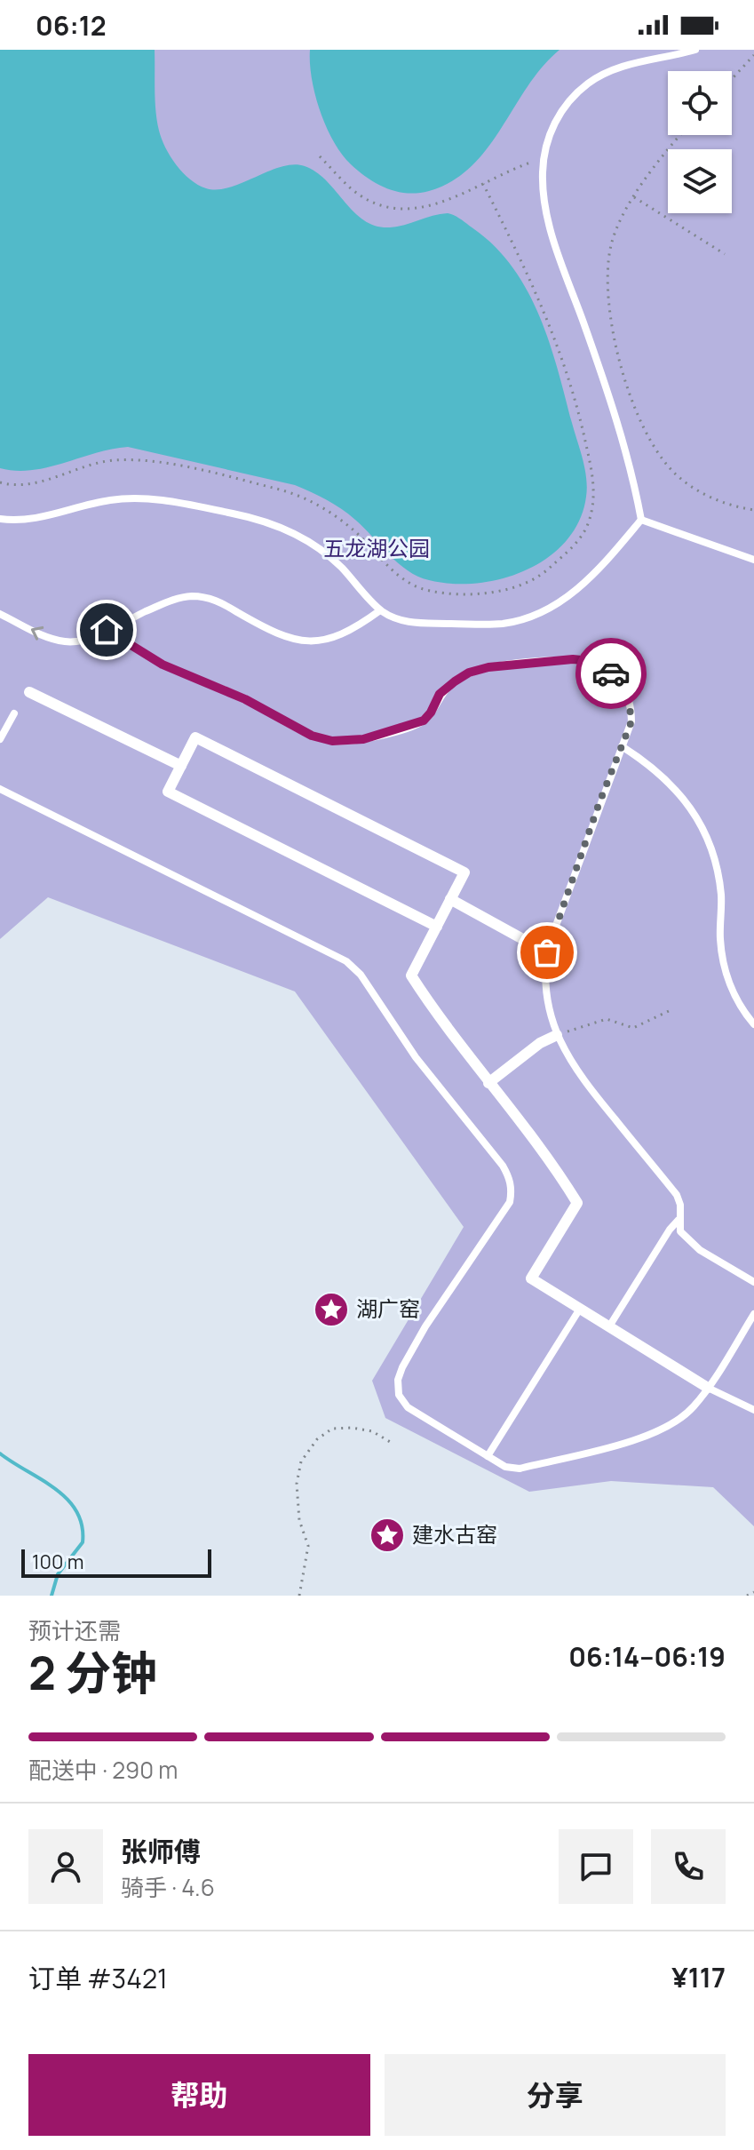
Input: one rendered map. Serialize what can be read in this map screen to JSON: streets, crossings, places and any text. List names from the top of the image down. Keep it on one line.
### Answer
{"parks":["五龙湖公园"],"places":{"place":["湖广窑","建水古窑"]},"scale_bar":"100 m","page":{"status":"06:12","scale":"100 m","heading":["2 分钟","预计还需","06:14–06:19"],"panel":["张师傅","骑手 · 4.6","订单 #3421","¥117"],"bar":"配送中 · 290 m","buttons":["帮助","分享"]}}
